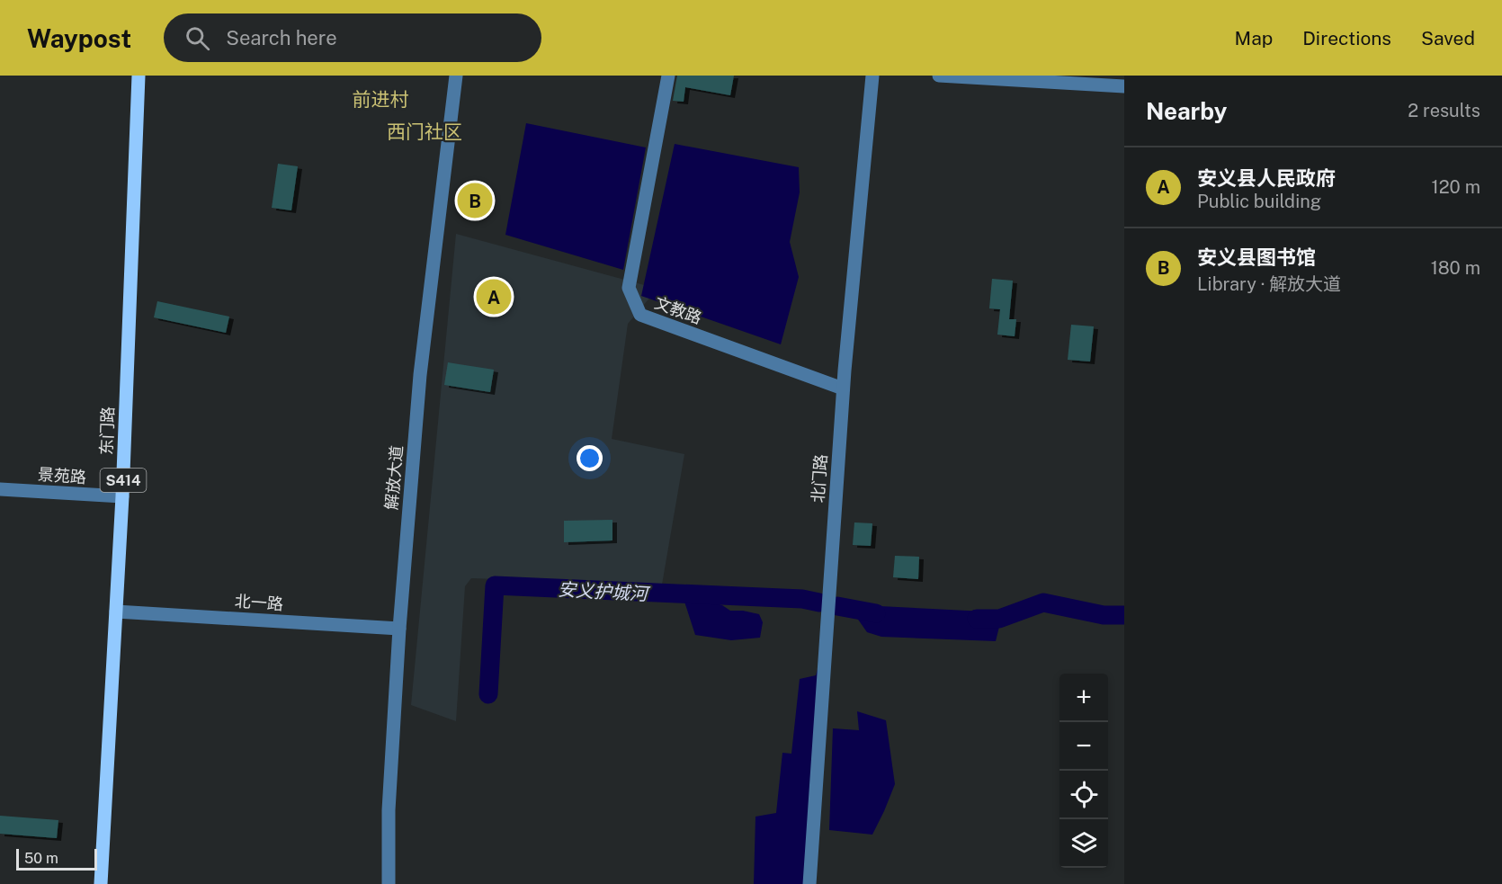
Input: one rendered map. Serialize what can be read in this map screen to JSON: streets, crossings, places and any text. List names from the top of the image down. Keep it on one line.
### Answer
{"streets":{"main road":["东门路","S414"],"street":["文教路","景苑路","解放大道","北门路","北一路"]},"crossings":[["文教路","北门路"],["东门路","景苑路"],["东门路","北一路"],["解放大道","北一路"]],"districts":["前进村","西门社区"],"water":["安义护城河"],"scale_bar":"50 m","page":{"header":"Waypost","search":"Search here","nav":["Map","Directions","Saved"],"heading":["Nearby","2 results"],"list":[{"mark":"A","name":"安义县人民政府","note":"Public building","value":"120 m"},{"mark":"B","name":"安义县图书馆","note":"Library · 解放大道","value":"180 m"}],"pins":["B","A"],"map_buttons":["+","−"],"scale":"50 m"}}
